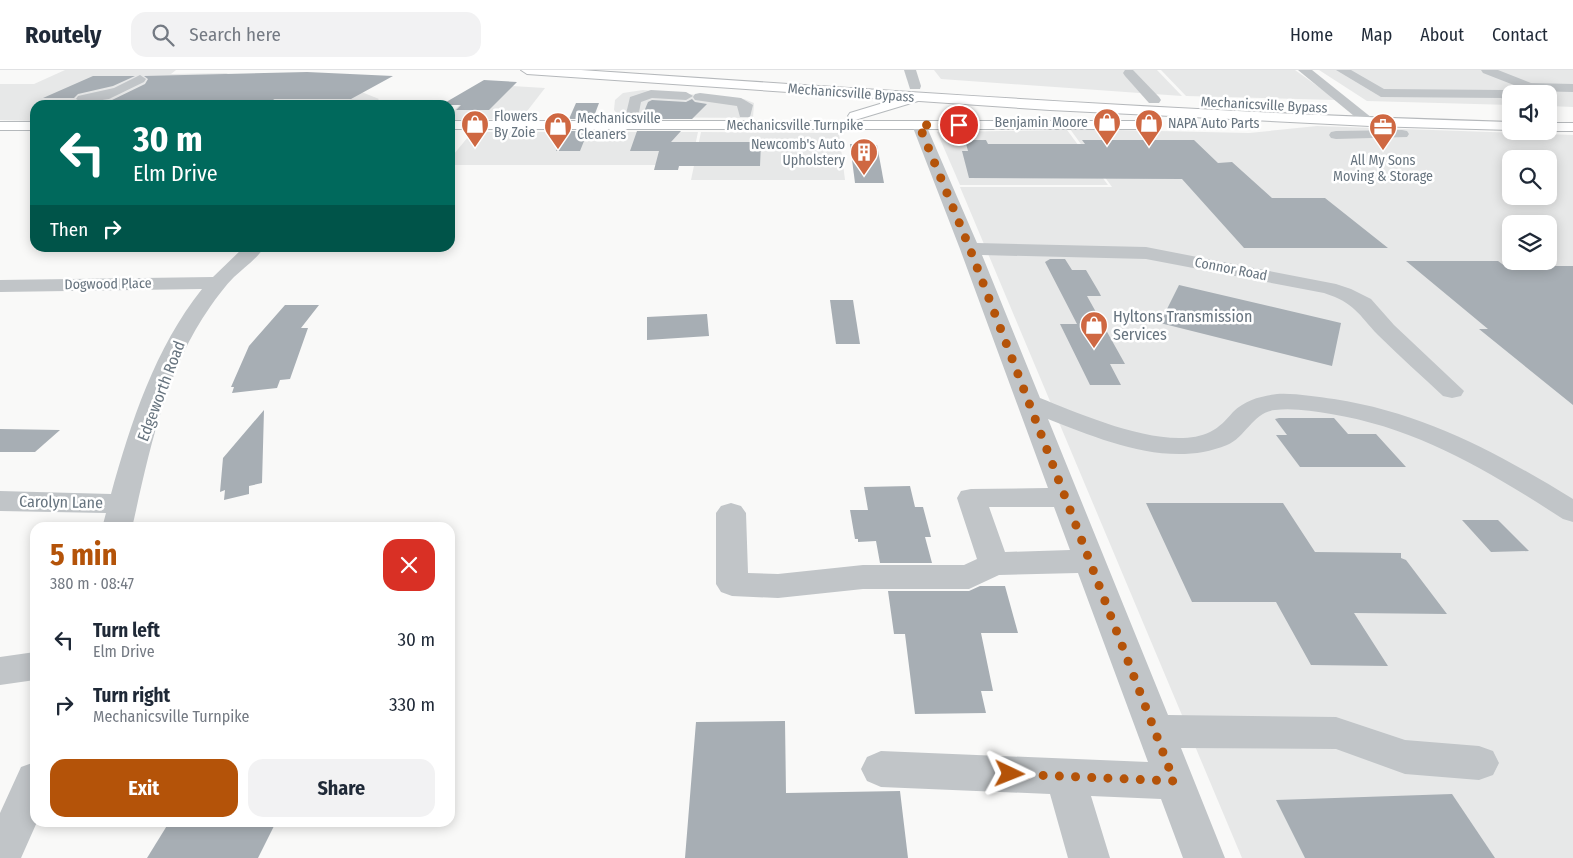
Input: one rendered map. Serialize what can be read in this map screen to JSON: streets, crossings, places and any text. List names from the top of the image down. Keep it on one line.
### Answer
{"streets":{"main road":["Mechanicsville Bypass","Mechanicsville Turnpike"],"street":["Connor Road","Dogwood Place","Edgeworth Road","Carolyn Lane"]},"crossings":[["Mechanicsville Bypass","Mechanicsville Turnpike"],["Dogwood Place","Edgeworth Road"],["Edgeworth Road","Carolyn Lane"]],"places":{"shop":["Benjamin Moore","NAPA Auto Parts","Flowers By Zoie","Mechanicsville Cleaners","Hyltons Transmission Services"],"office":["All My Sons Moving & Storage"],"building":["Newcomb's Auto Upholstery"]},"page":{"header":"Routely","search":"Search here","nav":["Home","Map","About","Contact"],"turn":["30 m","Elm Drive"],"then":"Then","heading":["5 min","380 m · 08:47"],"list":[{"name":"Turn left","note":"Elm Drive","value":"30 m"},{"name":"Turn right","note":"Mechanicsville Turnpike","value":"330 m"}],"buttons":["Exit","Share"]}}
